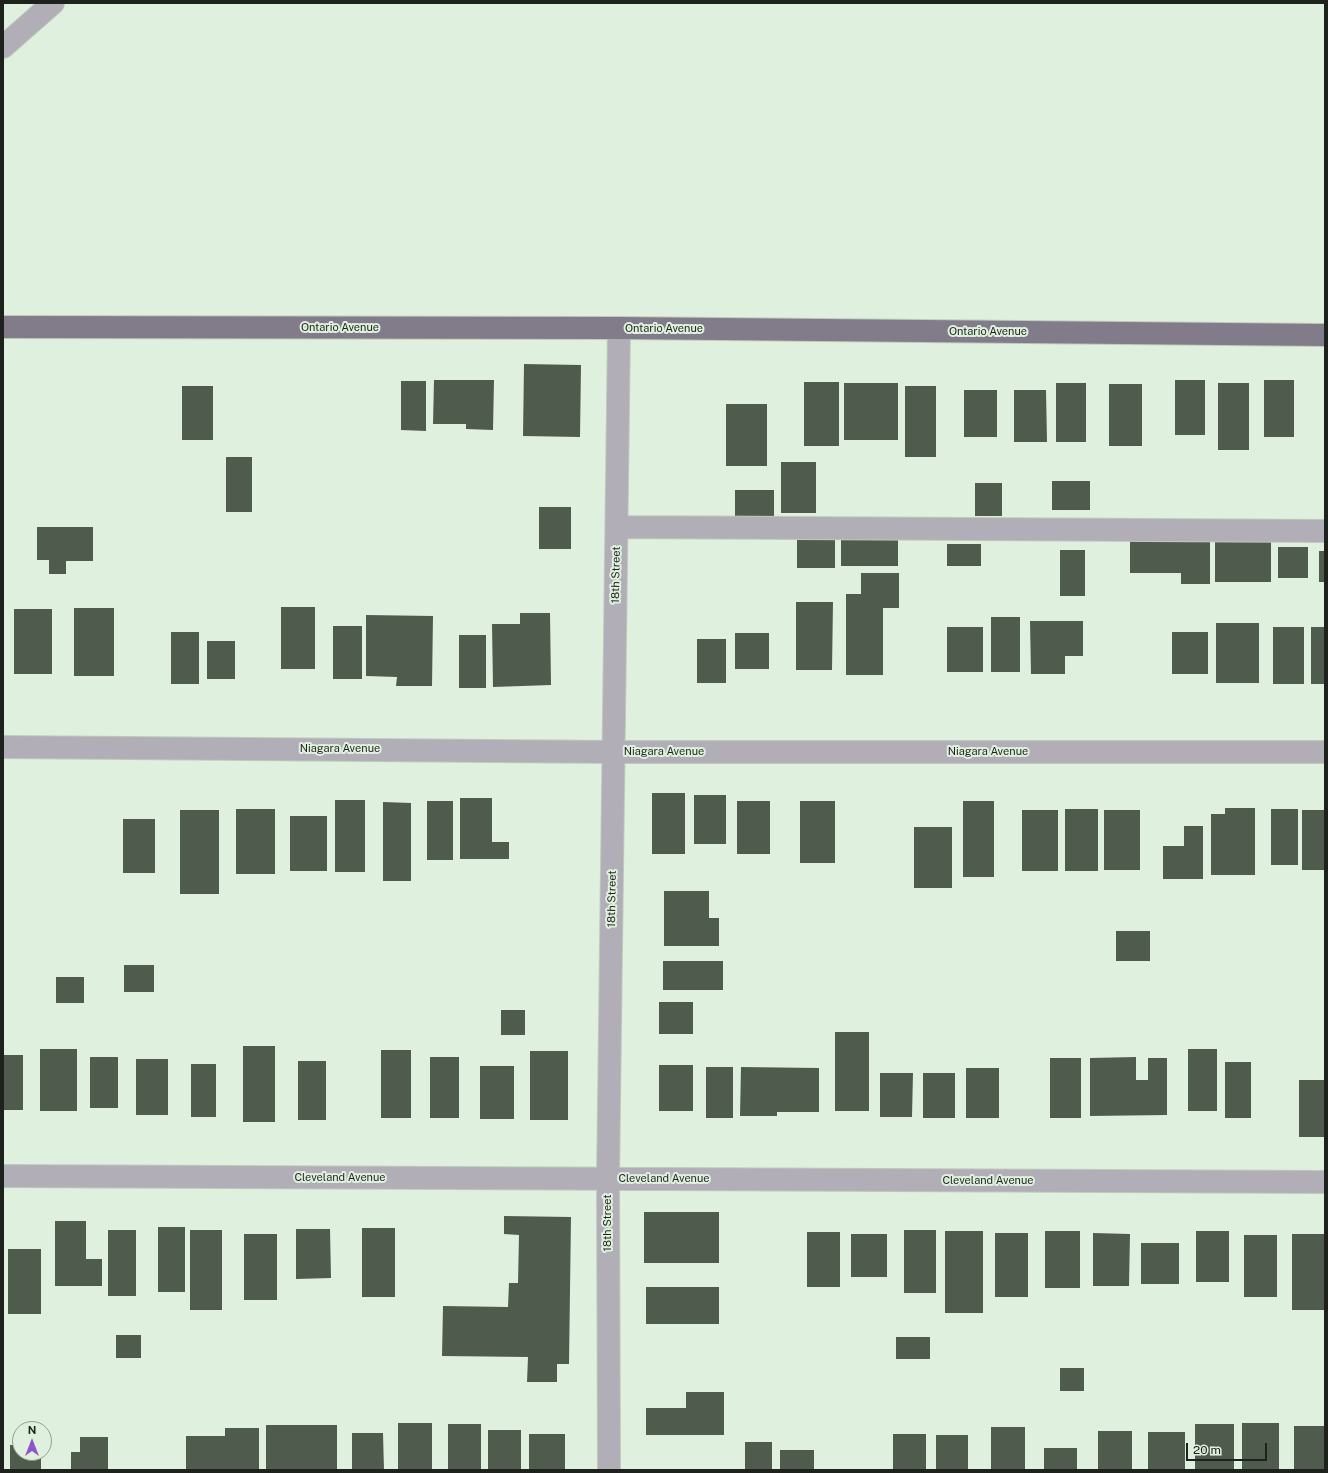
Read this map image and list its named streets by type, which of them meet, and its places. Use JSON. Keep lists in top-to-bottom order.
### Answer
{
  "streets": {
    "main road": ["Ontario Avenue"],
    "street": ["18th Street", "Niagara Avenue", "Cleveland Avenue"]
  },
  "crossings": [
    ["Ontario Avenue", "18th Street"],
    ["18th Street", "Niagara Avenue"],
    ["18th Street", "Cleveland Avenue"]
  ],
  "scale_bar": "20 m",
  "north": "top"
}
